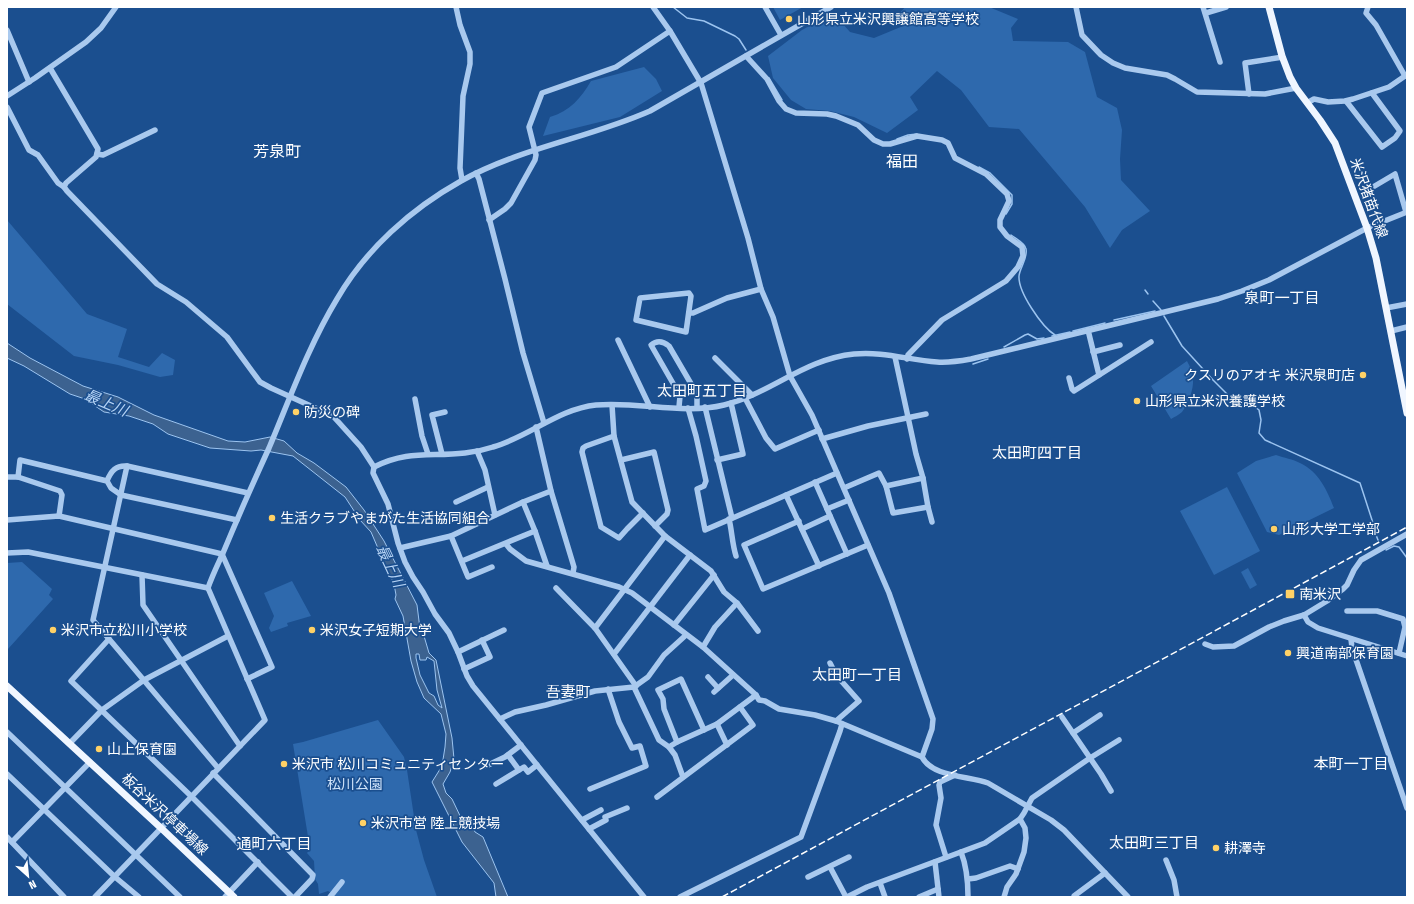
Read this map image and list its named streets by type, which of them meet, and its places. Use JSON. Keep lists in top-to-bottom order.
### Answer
{
  "streets": {
    "main road": ["米沢猪苗代線", "板谷米沢停車場線"]
  },
  "districts": [
    "芳泉町",
    "福田",
    "泉町一丁目",
    "太田町五丁目",
    "太田町四丁目",
    "太田町一丁目",
    "吾妻町",
    "本町一丁目",
    "太田町三丁目",
    "通町六丁目"
  ],
  "water": ["最上川"],
  "parks": ["松川公園"],
  "places": {
    "other": [
      "山形県立米沢興譲館高等学校",
      "クスリのアオキ 米沢泉町店",
      "山形県立米沢養護学校",
      "防災の碑",
      "生活クラブやまがた生活協同組合",
      "山形大学工学部",
      "米沢市立松川小学校",
      "米沢女子短期大学",
      "興道南部保育園",
      "山上保育園",
      "米沢市 松川コミュニティセンター",
      "米沢市営 陸上競技場",
      "耕澤寺"
    ],
    "transit": ["南米沢"]
  },
  "north": "bottom right"
}
